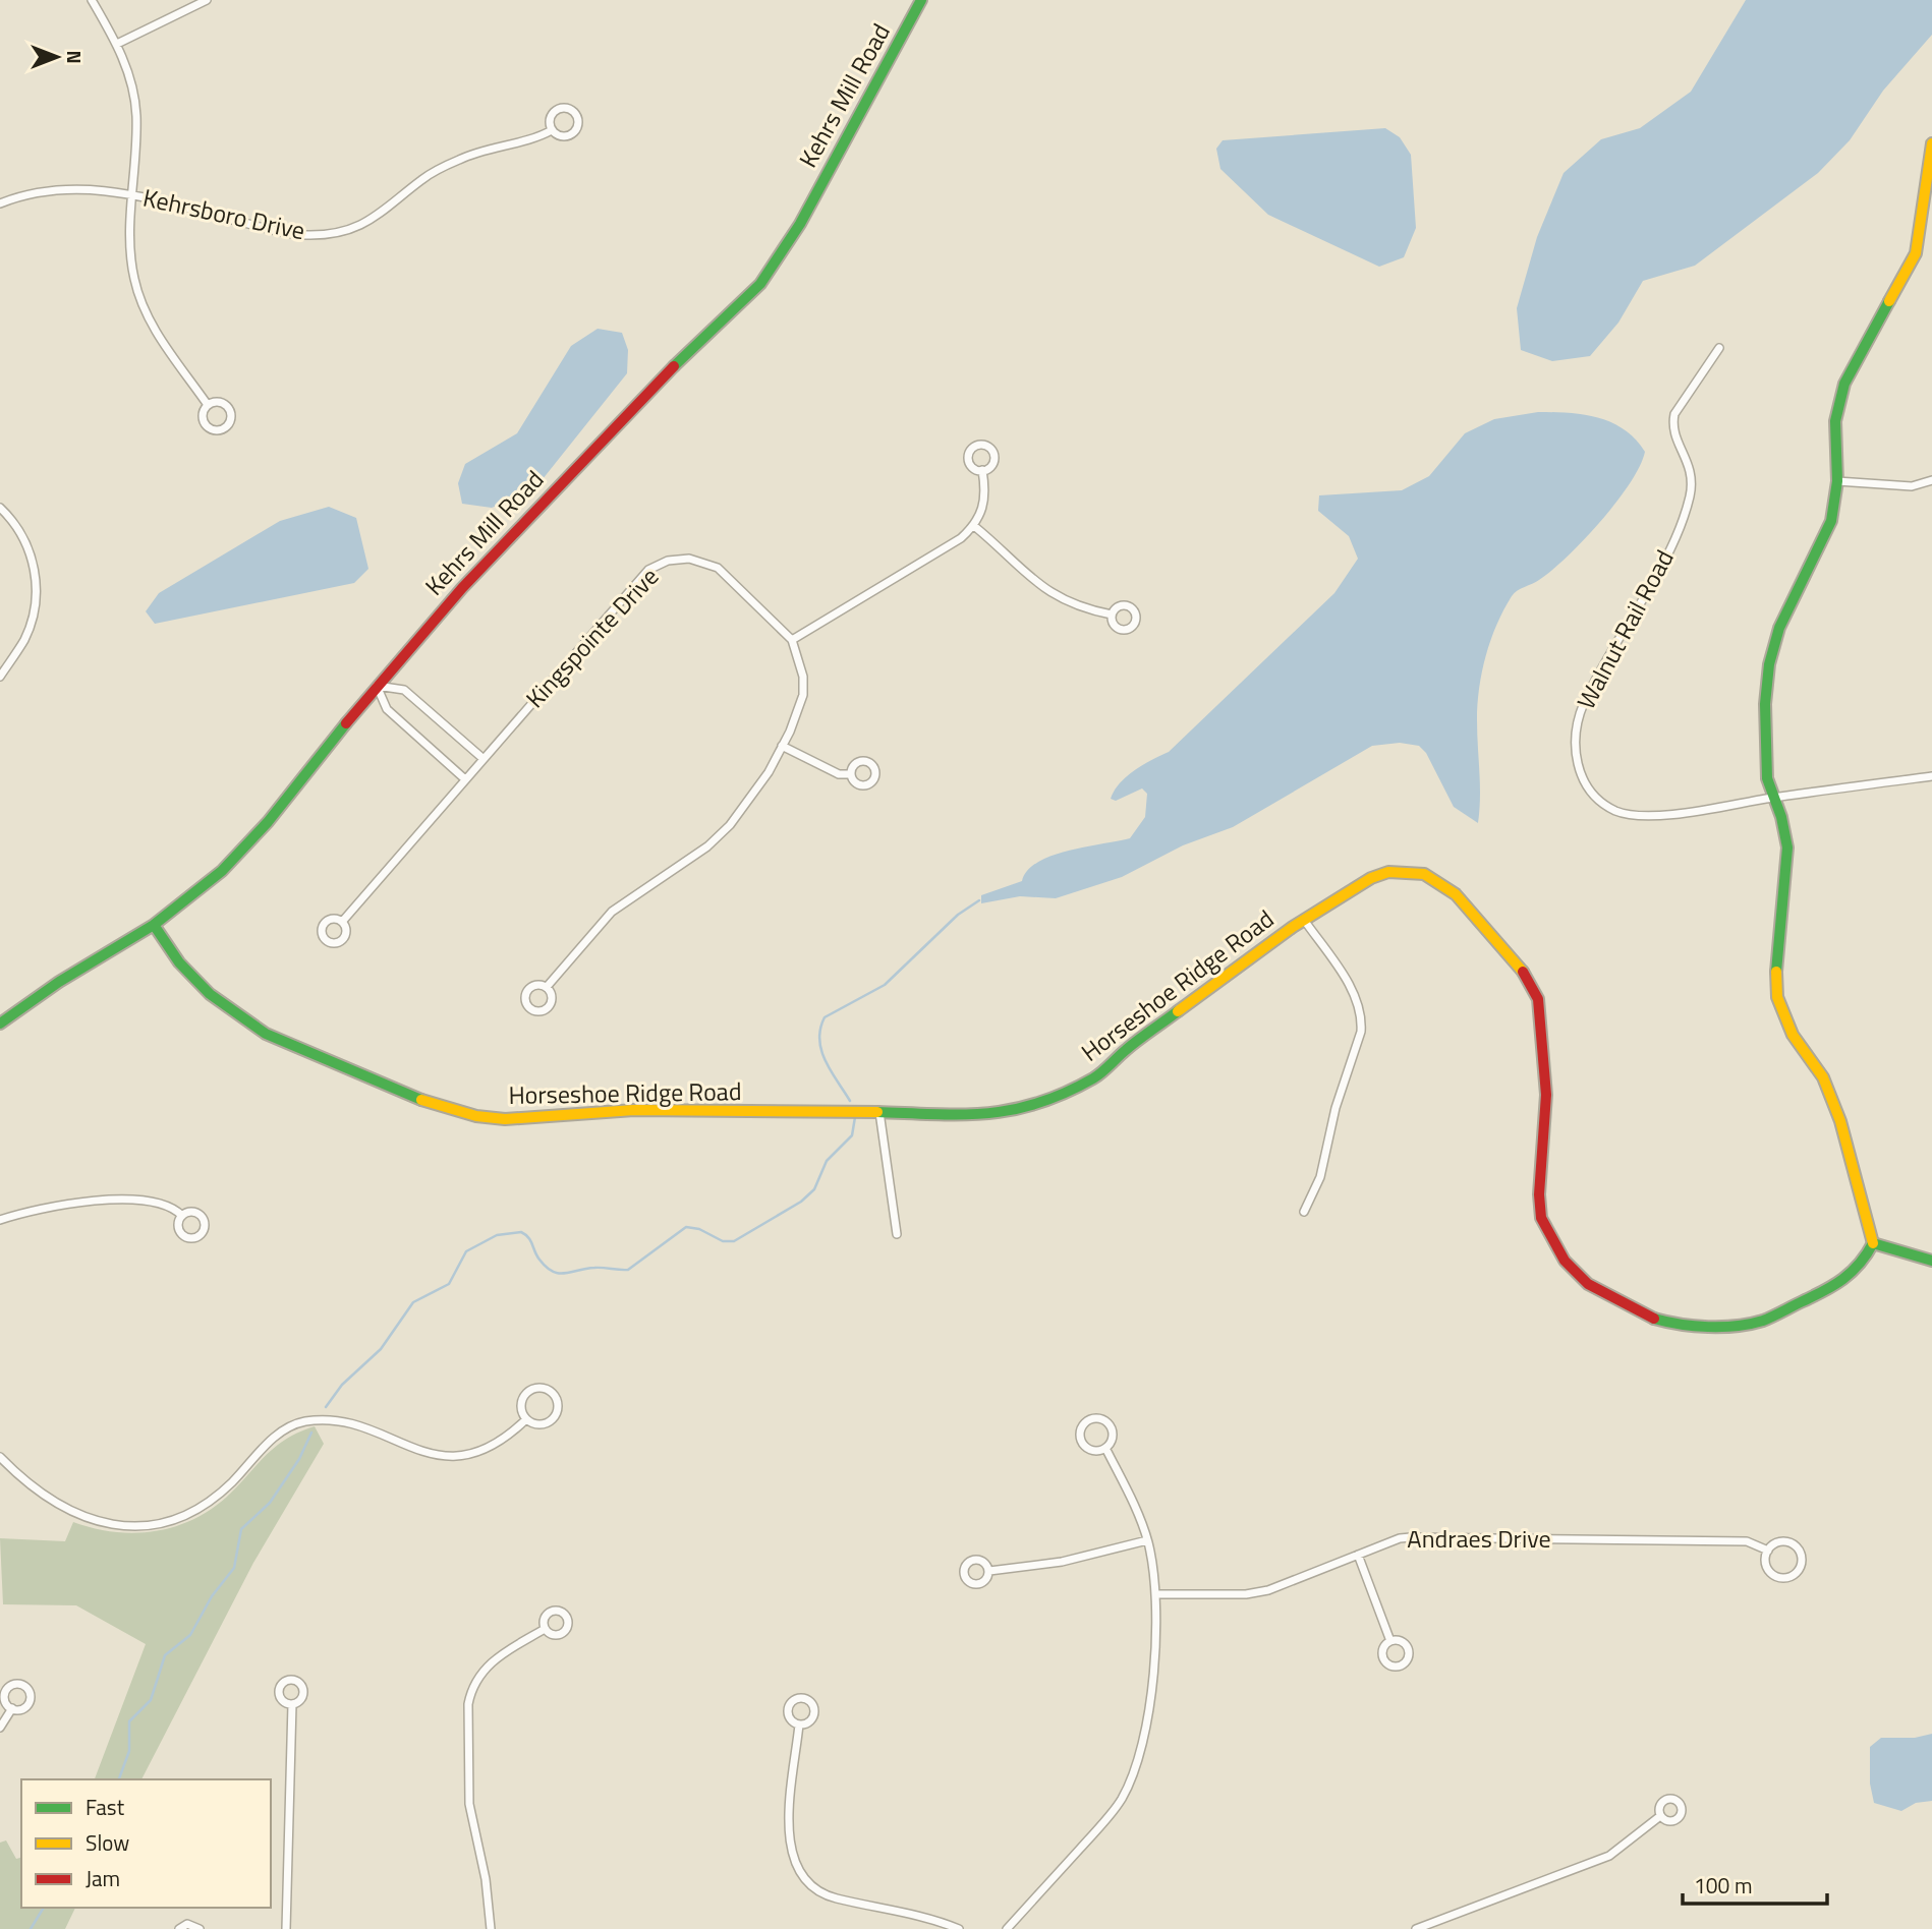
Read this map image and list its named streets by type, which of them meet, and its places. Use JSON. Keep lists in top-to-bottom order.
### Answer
{
  "streets": {
    "street": [
      "Kehrs Mill Road",
      "Kehrsboro Drive",
      "Walnut Rail Road",
      "Kingspointe Drive",
      "Horseshoe Ridge Road",
      "Andraes Drive"
    ]
  },
  "crossings": [
    ["Kehrs Mill Road", "Horseshoe Ridge Road"]
  ],
  "legend": ["Fast", "Slow", "Jam"],
  "scale_bar": "100 m",
  "north": "right"
}
